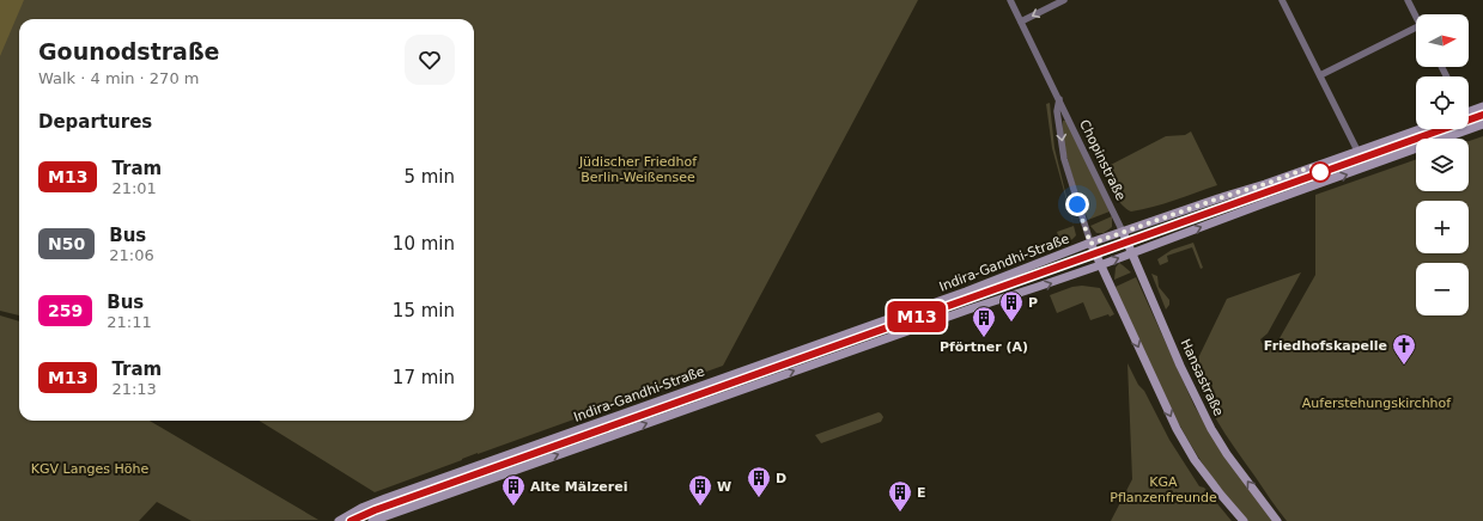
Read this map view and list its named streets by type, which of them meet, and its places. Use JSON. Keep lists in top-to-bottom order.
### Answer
{
  "streets": {
    "main road": ["Indira-Gandhi-Straße", "Hansastraße"],
    "street": ["Chopinstraße"]
  },
  "crossings": [
    ["Chopinstraße", "Indira-Gandhi-Straße"],
    ["Chopinstraße", "Hansastraße"],
    ["Indira-Gandhi-Straße", "Hansastraße"]
  ],
  "parks": [
    "Jüdischer Friedhof Berlin-Weißensee",
    "Auferstehungskirchhof",
    "KGV Langes Höhe",
    "KGA Pflanzenfreunde"
  ],
  "places": {
    "building": [
      "P",
      "Pförtner (A)",
      "D",
      "Alte Mälzerei",
      "W",
      "E"
    ],
    "church": ["Friedhofskapelle"]
  },
  "lines": ["tram line M13"],
  "north": "right",
  "page": {
    "on_map": "M13",
    "map_buttons": ["+", "−"],
    "heading": [
      ["Gounodstraße", "Walk · 4 min · 270 m"],
      "Departures"
    ],
    "list": [
      {
        "mark": "M13",
        "name": "Tram",
        "note": "21:01",
        "value": "5 min"
      },
      {
        "mark": "N50",
        "name": "Bus",
        "note": "21:06",
        "value": "10 min"
      },
      {
        "mark": "259",
        "name": "Bus",
        "note": "21:11",
        "value": "15 min"
      },
      {
        "mark": "M13",
        "name": "Tram",
        "note": "21:13",
        "value": "17 min"
      }
    ]
  }
}
